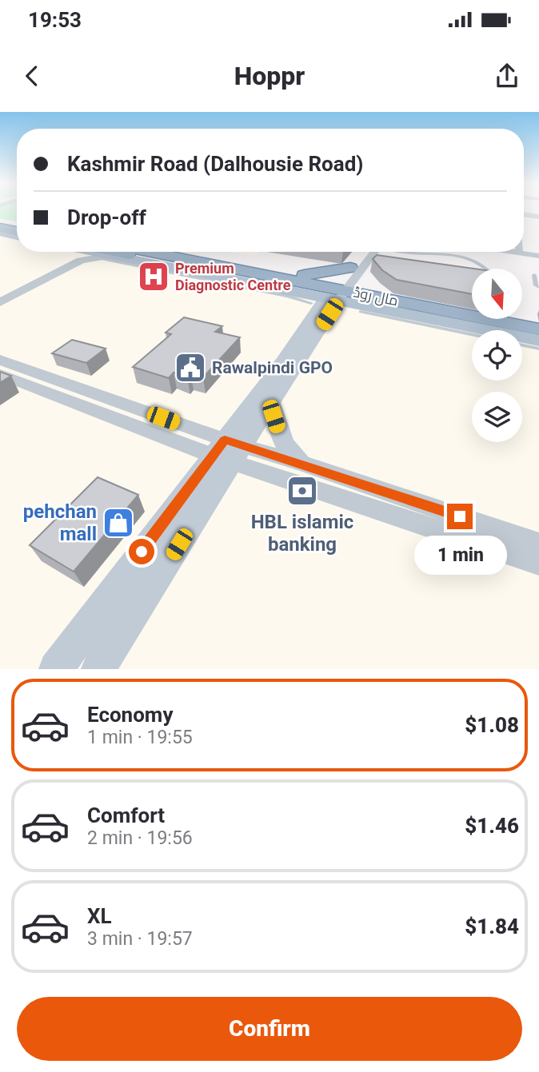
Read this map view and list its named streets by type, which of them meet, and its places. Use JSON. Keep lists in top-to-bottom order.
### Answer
{
  "streets": {
    "highway": ["مال روڈ"]
  },
  "places": {
    "hospital": ["Premium Diagnostic Centre"],
    "public building": ["Rawalpindi GPO"],
    "bank": ["HBL islamic banking"],
    "shop": ["pehchan mall"]
  },
  "north": "bottom",
  "page": {
    "status": "19:53",
    "header": "Hoppr",
    "banner": ["Kashmir Road (Dalhousie Road)", "Drop-off"],
    "bubble": "1 min",
    "list": [
      {
        "name": "Economy",
        "note": "1 min · 19:55",
        "value": "$1.08"
      },
      {
        "name": "Comfort",
        "note": "2 min · 19:56",
        "value": "$1.46"
      },
      {
        "name": "XL",
        "note": "3 min · 19:57",
        "value": "$1.84"
      }
    ],
    "buttons": "Confirm"
  }
}
